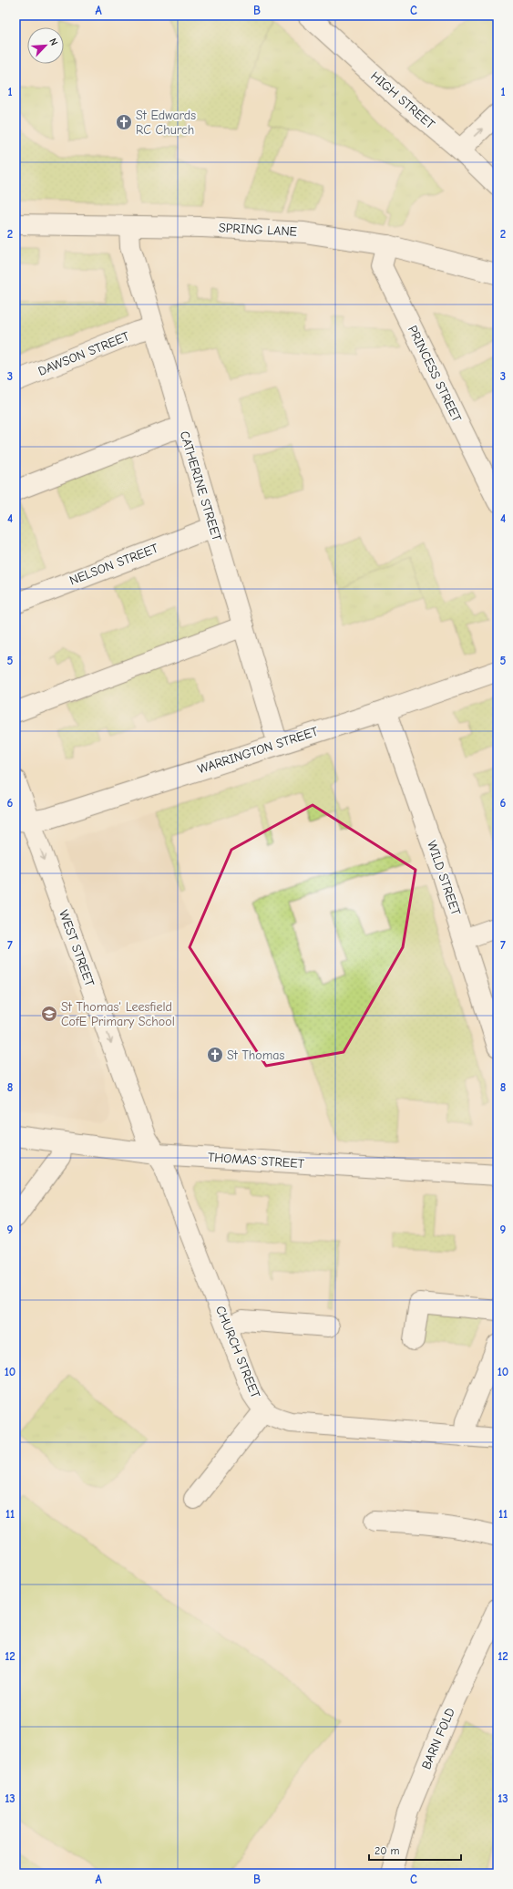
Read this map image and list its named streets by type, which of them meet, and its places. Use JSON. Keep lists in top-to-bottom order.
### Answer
{
  "streets": {
    "street": [
      "HIGH STREET",
      "SPRING LANE",
      "DAWSON STREET",
      "PRINCESS STREET",
      "CATHERINE STREET",
      "NELSON STREET",
      "WARRINGTON STREET",
      "WILD STREET",
      "WEST STREET",
      "THOMAS STREET",
      "CHURCH STREET",
      "BARN FOLD"
    ]
  },
  "crossings": [
    ["SPRING LANE", "PRINCESS STREET"],
    ["SPRING LANE", "CATHERINE STREET"],
    ["DAWSON STREET", "CATHERINE STREET"],
    ["CATHERINE STREET", "NELSON STREET"],
    ["CATHERINE STREET", "WARRINGTON STREET"],
    ["WARRINGTON STREET", "WILD STREET"],
    ["WARRINGTON STREET", "WEST STREET"],
    ["WEST STREET", "THOMAS STREET"],
    ["WEST STREET", "CHURCH STREET"],
    ["THOMAS STREET", "CHURCH STREET"]
  ],
  "one_way": ["WEST STREET"],
  "places": {
    "church": ["St Edwards RC Church", "St Thomas"],
    "school or university": ["St Thomas' Leesfield CofE Primary School"]
  },
  "scale_bar": "20 m",
  "north": "top right",
  "grid": {
    "columns": ["A", "B", "C"],
    "rows": [
      "1",
      "2",
      "3",
      "4",
      "5",
      "6",
      "7",
      "8",
      "9",
      "10",
      "11",
      "12",
      "13"
    ]
  }
}
